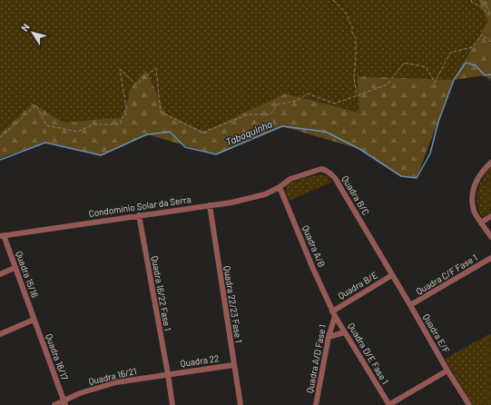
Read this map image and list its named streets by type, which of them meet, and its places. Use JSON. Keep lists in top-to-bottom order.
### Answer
{
  "streets": {
    "street": [
      "Quadra B/C",
      "Condomínio Solar da Serra",
      "Quadra A/B",
      "Quadra 15/16",
      "Quadra C/F Fase 1",
      "Quadra B/E",
      "Quadra 16/22 Fase 1",
      "Quadra 22/23 Fase 1",
      "Quadra E/F",
      "Quadra D/E Fase 1",
      "Quadra 16/17",
      "Quadra A/D Fase 1",
      "Quadra 22",
      "Quadra 16/21"
    ]
  },
  "crossings": [
    ["Quadra B/C", "Condomínio Solar da Serra"],
    ["Quadra B/C", "Quadra A/B"],
    ["Quadra B/C", "Quadra C/F Fase 1"],
    ["Quadra B/C", "Quadra B/E"],
    ["Quadra B/C", "Quadra E/F"],
    ["Condomínio Solar da Serra", "Quadra A/B"],
    ["Condomínio Solar da Serra", "Quadra 15/16"],
    ["Condomínio Solar da Serra", "Quadra 16/22 Fase 1"],
    ["Condomínio Solar da Serra", "Quadra 22/23 Fase 1"],
    ["Quadra A/B", "Quadra B/E"],
    ["Quadra A/B", "Quadra D/E Fase 1"],
    ["Quadra A/B", "Quadra A/D Fase 1"],
    ["Quadra 15/16", "Quadra 16/17"],
    ["Quadra C/F Fase 1", "Quadra E/F"],
    ["Quadra B/E", "Quadra D/E Fase 1"],
    ["Quadra B/E", "Quadra A/D Fase 1"],
    ["Quadra 16/22 Fase 1", "Quadra 22"],
    ["Quadra 16/22 Fase 1", "Quadra 16/21"],
    ["Quadra 22/23 Fase 1", "Quadra 22"],
    ["Quadra D/E Fase 1", "Quadra A/D Fase 1"],
    ["Quadra 16/17", "Quadra 16/21"],
    ["Quadra 22", "Quadra 16/21"]
  ],
  "water": ["Taboquinha"],
  "north": "top left"
}
